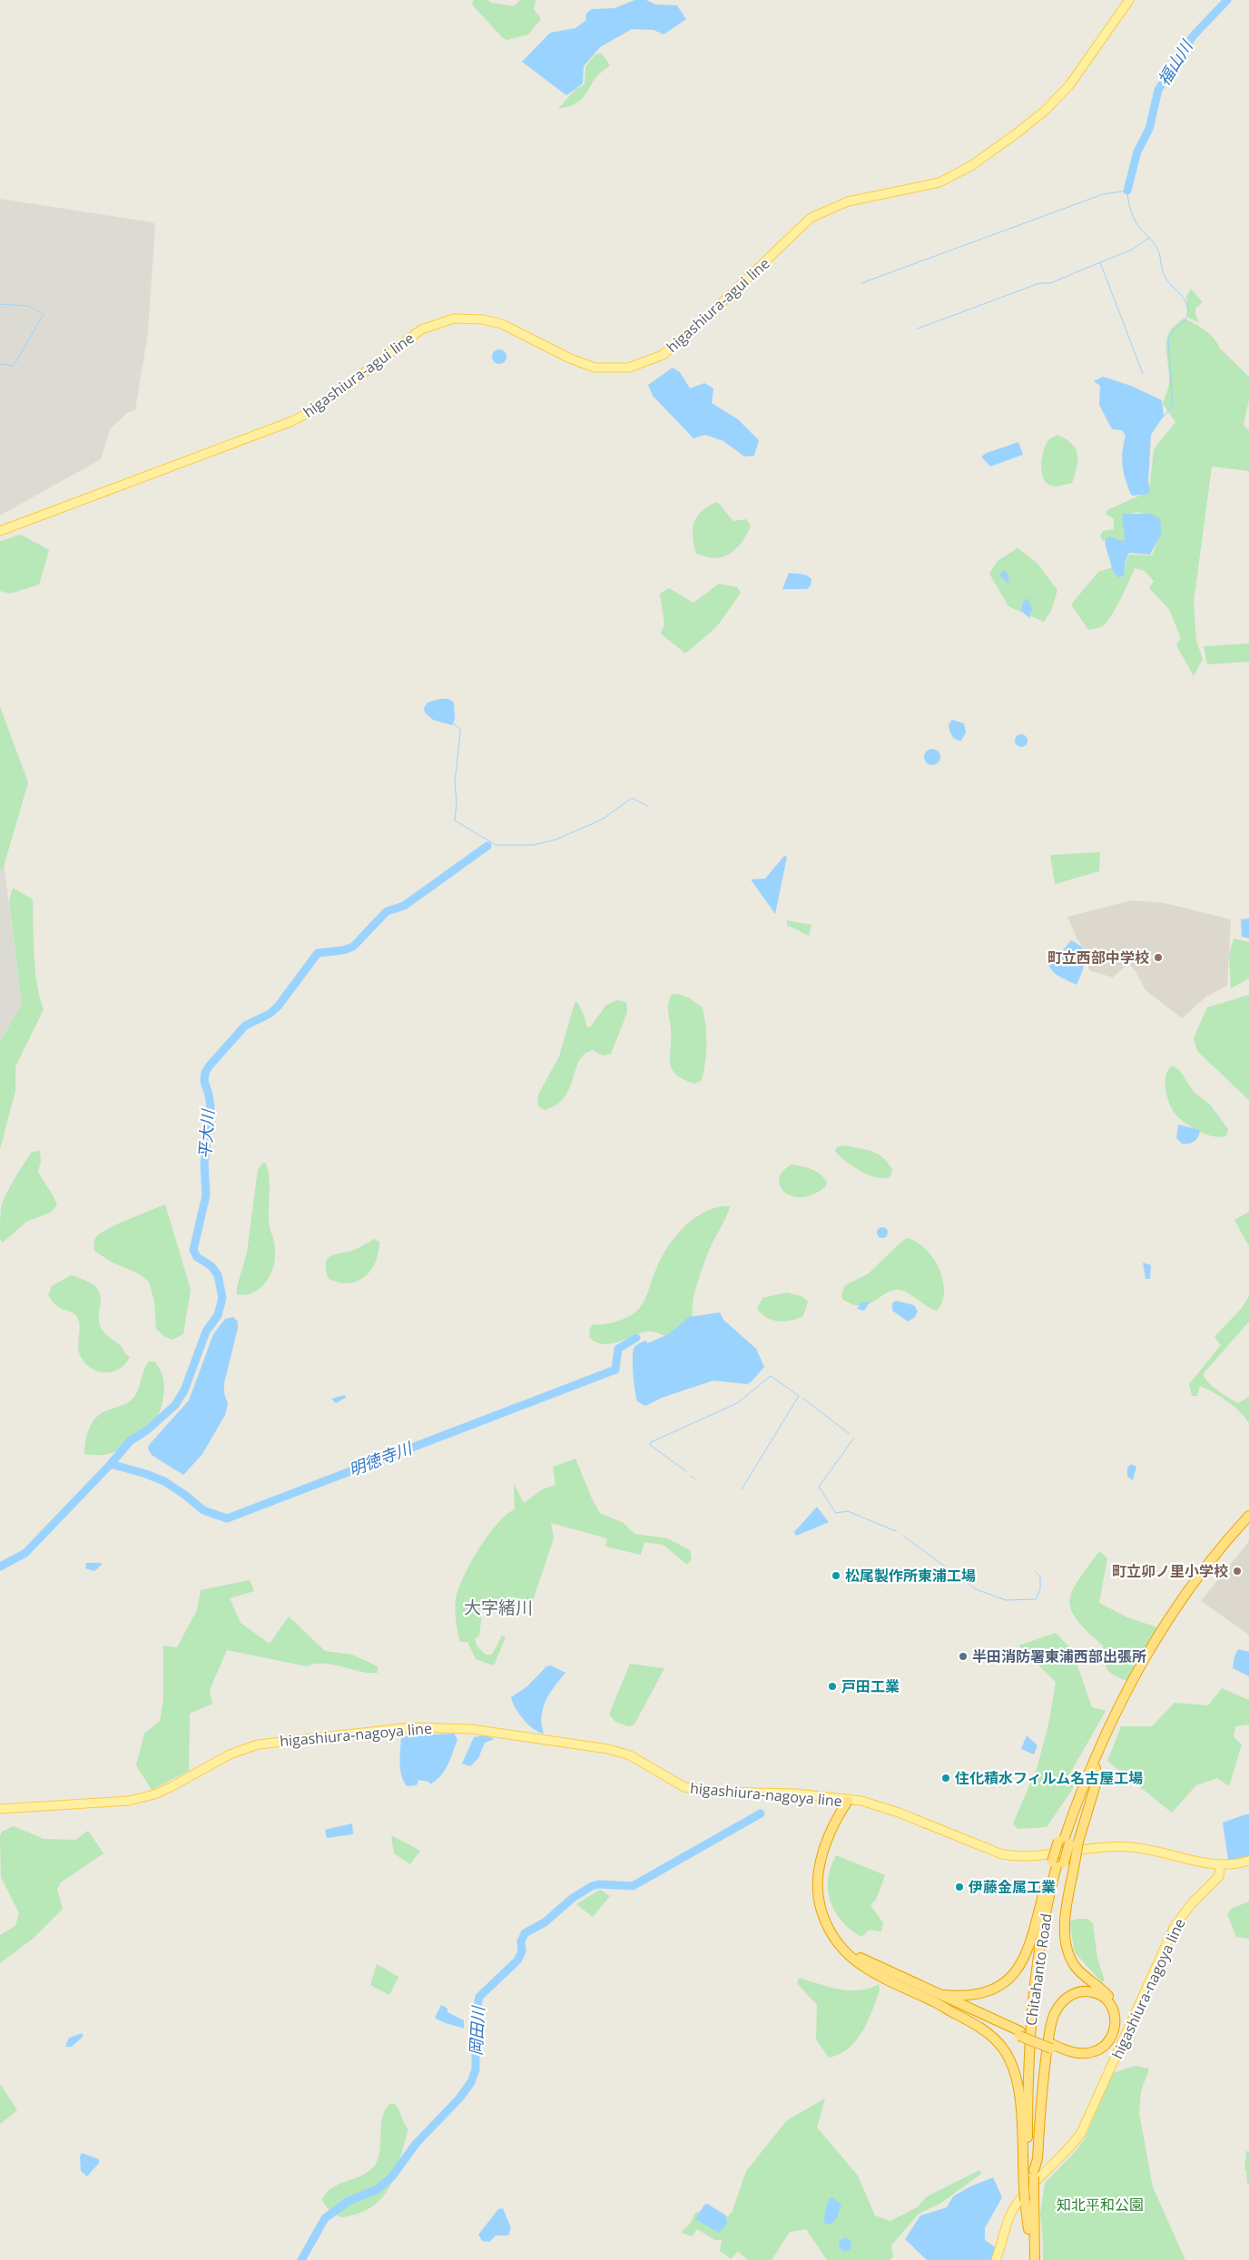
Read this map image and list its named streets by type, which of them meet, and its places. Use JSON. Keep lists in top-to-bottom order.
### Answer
{
  "streets": {
    "highway": ["Chitahanto Road"],
    "main road": ["higashiura-agui line", "higashiura-nagoya line"]
  },
  "districts": ["大字緒川"],
  "water": [
    "福山川",
    "平大川",
    "明徳寺川",
    "岡田川"
  ],
  "parks": ["知北平和公園"],
  "places": [
    "町立西部中学校",
    "町立卯ノ里小学校",
    "松尾製作所東浦工場",
    "半田消防署東浦西部出張所",
    "戸田工業",
    "住化積水フィルム名古屋工場",
    "伊藤金属工業"
  ]
}
